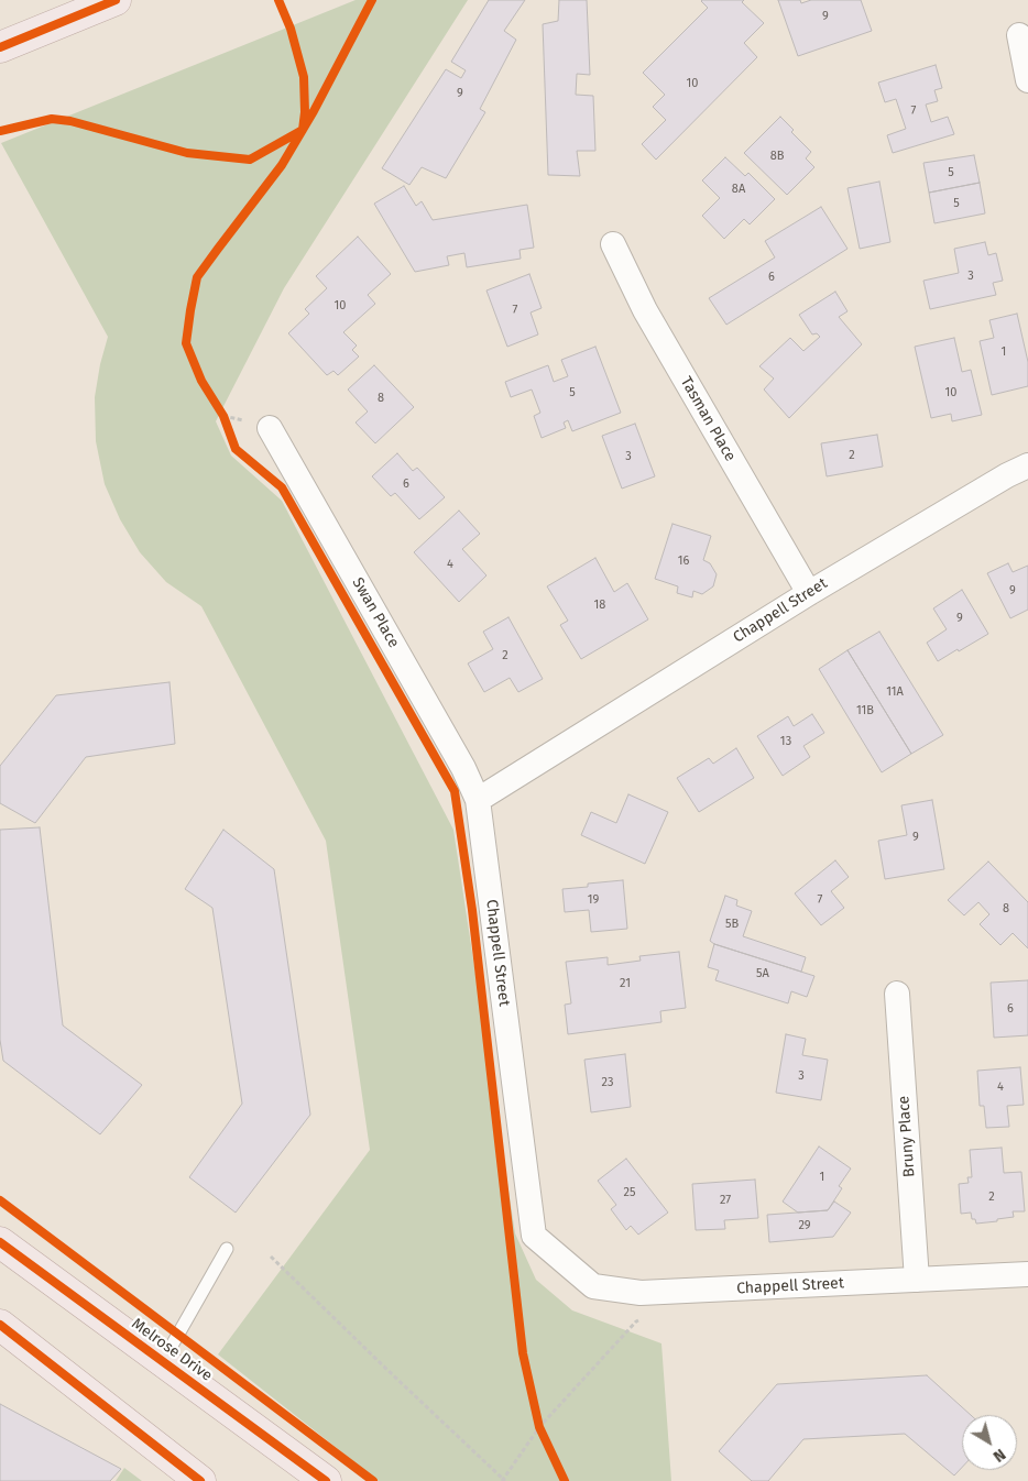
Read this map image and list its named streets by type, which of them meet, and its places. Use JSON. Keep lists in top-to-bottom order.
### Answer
{
  "streets": {
    "main road": ["Melrose Drive"],
    "street": [
      "Tasman Place",
      "Chappell Street",
      "Swan Place",
      "Bruny Place"
    ]
  },
  "crossings": [
    ["Tasman Place", "Chappell Street"],
    ["Chappell Street", "Swan Place"],
    ["Chappell Street", "Bruny Place"]
  ],
  "house_numbers": [
    "9",
    "10",
    "9",
    "7",
    "8B",
    "5",
    "8A",
    "5",
    "3",
    "6",
    "10",
    "7",
    "1",
    "5",
    "10",
    "8",
    "2",
    "3",
    "6",
    "16",
    "4",
    "9",
    "18",
    "9",
    "2",
    "11A",
    "11B",
    "13",
    "9",
    "19",
    "7",
    "8",
    "5B",
    "5A",
    "21",
    "6",
    "3",
    "23",
    "4",
    "1",
    "25",
    "2",
    "27",
    "29"
  ],
  "north": "bottom right"
}
